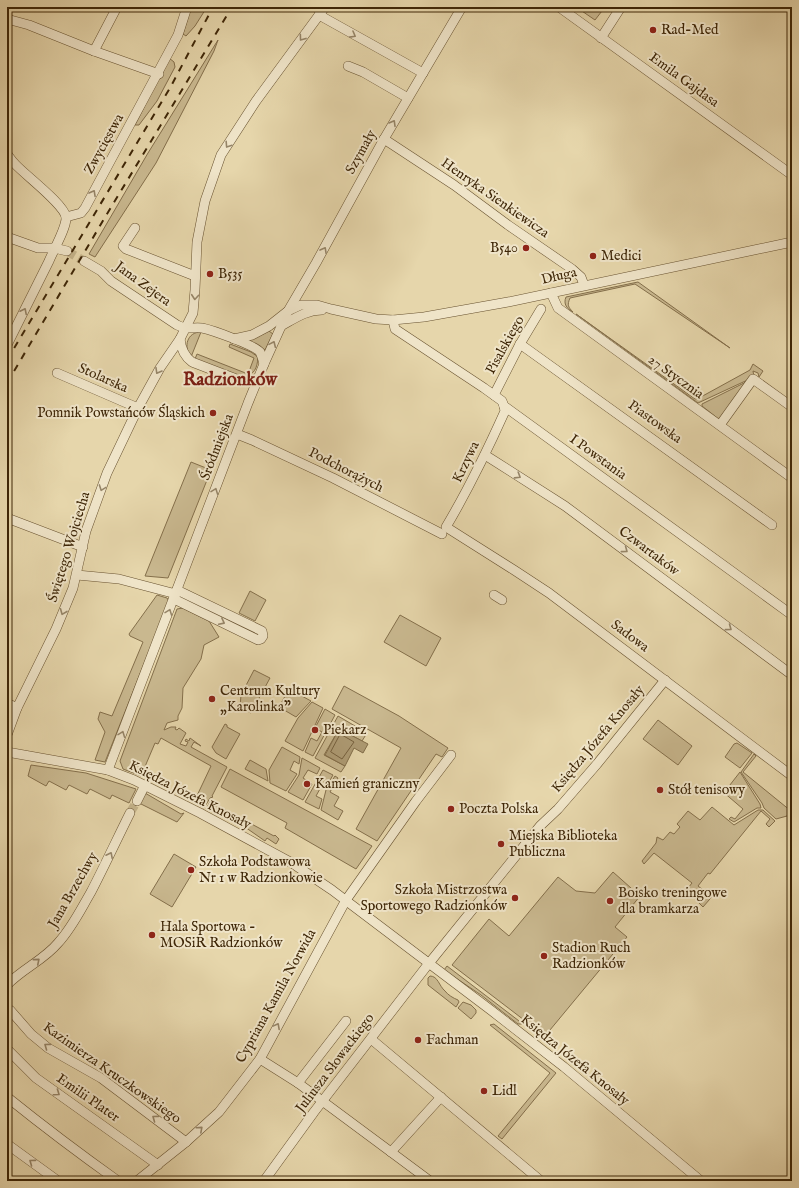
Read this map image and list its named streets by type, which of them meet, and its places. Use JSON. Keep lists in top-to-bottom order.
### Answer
{
  "streets": {
    "street": [
      "Emila Gajdasa",
      "Zwycięstwa",
      "Szymały",
      "Henryka Sienkiewicza",
      "Długa",
      "Jana Zejera",
      "Pisalskiego",
      "27 Stycznia",
      "Stolarska",
      "Piastowska",
      "Śródmiejska",
      "I Powstania",
      "Krzywa",
      "Podchorążych",
      "Świętego Wojciecha",
      "Czwartaków",
      "Sadowa",
      "Księdza Józefa Knosały",
      "Jana Brzechwy",
      "Cypriana Kamila Norwida",
      "Juliusza Słowackiego",
      "Kazimierza Kruczkowskiego",
      "Emilii Plater"
    ]
  },
  "crossings": [
    ["Szymały", "Henryka Sienkiewicza"],
    ["Szymały", "Długa"],
    ["Szymały", "Śródmiejska"],
    ["Henryka Sienkiewicza", "Długa"],
    ["Długa", "27 Stycznia"],
    ["Długa", "Śródmiejska"],
    ["Długa", "I Powstania"],
    ["Jana Zejera", "Świętego Wojciecha"],
    ["Pisalskiego", "Piastowska"],
    ["Pisalskiego", "I Powstania"],
    ["Stolarska", "Świętego Wojciecha"],
    ["Śródmiejska", "Podchorążych"],
    ["Śródmiejska", "Księdza Józefa Knosały"],
    ["I Powstania", "Krzywa"],
    ["Krzywa", "Podchorążych"],
    ["Krzywa", "Czwartaków"],
    ["Krzywa", "Sadowa"],
    ["Podchorążych", "Sadowa"],
    ["Sadowa", "Księdza Józefa Knosały"],
    ["Księdza Józefa Knosały", "Cypriana Kamila Norwida"],
    ["Księdza Józefa Knosały", "Juliusza Słowackiego"],
    ["Cypriana Kamila Norwida", "Kazimierza Kruczkowskiego"],
    ["Cypriana Kamila Norwida", "Emilii Plater"]
  ],
  "one_way": [
    "Zwycięstwa",
    "Szymały",
    "Śródmiejska",
    "Świętego Wojciecha",
    "Czwartaków",
    "Jana Brzechwy",
    "Cypriana Kamila Norwida"
  ],
  "districts": ["Radzionków"],
  "places": [
    "Rad-Med",
    "B540",
    "Medici",
    "B535",
    "Pomnik Powstańców Śląskich",
    "Centrum Kultury „Karolinka”",
    "Piekarz",
    "Kamień graniczny",
    "Stół tenisowy",
    "Poczta Polska",
    "Miejska Biblioteka Publiczna",
    "Szkoła Podstawowa Nr 1 w Radzionkowie",
    "Szkoła Mistrzostwa Sportowego Radzionków",
    "Boisko treningowe dla bramkarza",
    "Hala Sportowa - MOSiR Radzionków",
    "Stadion Ruch Radzionków",
    "Fachman",
    "Lidl"
  ]
}
